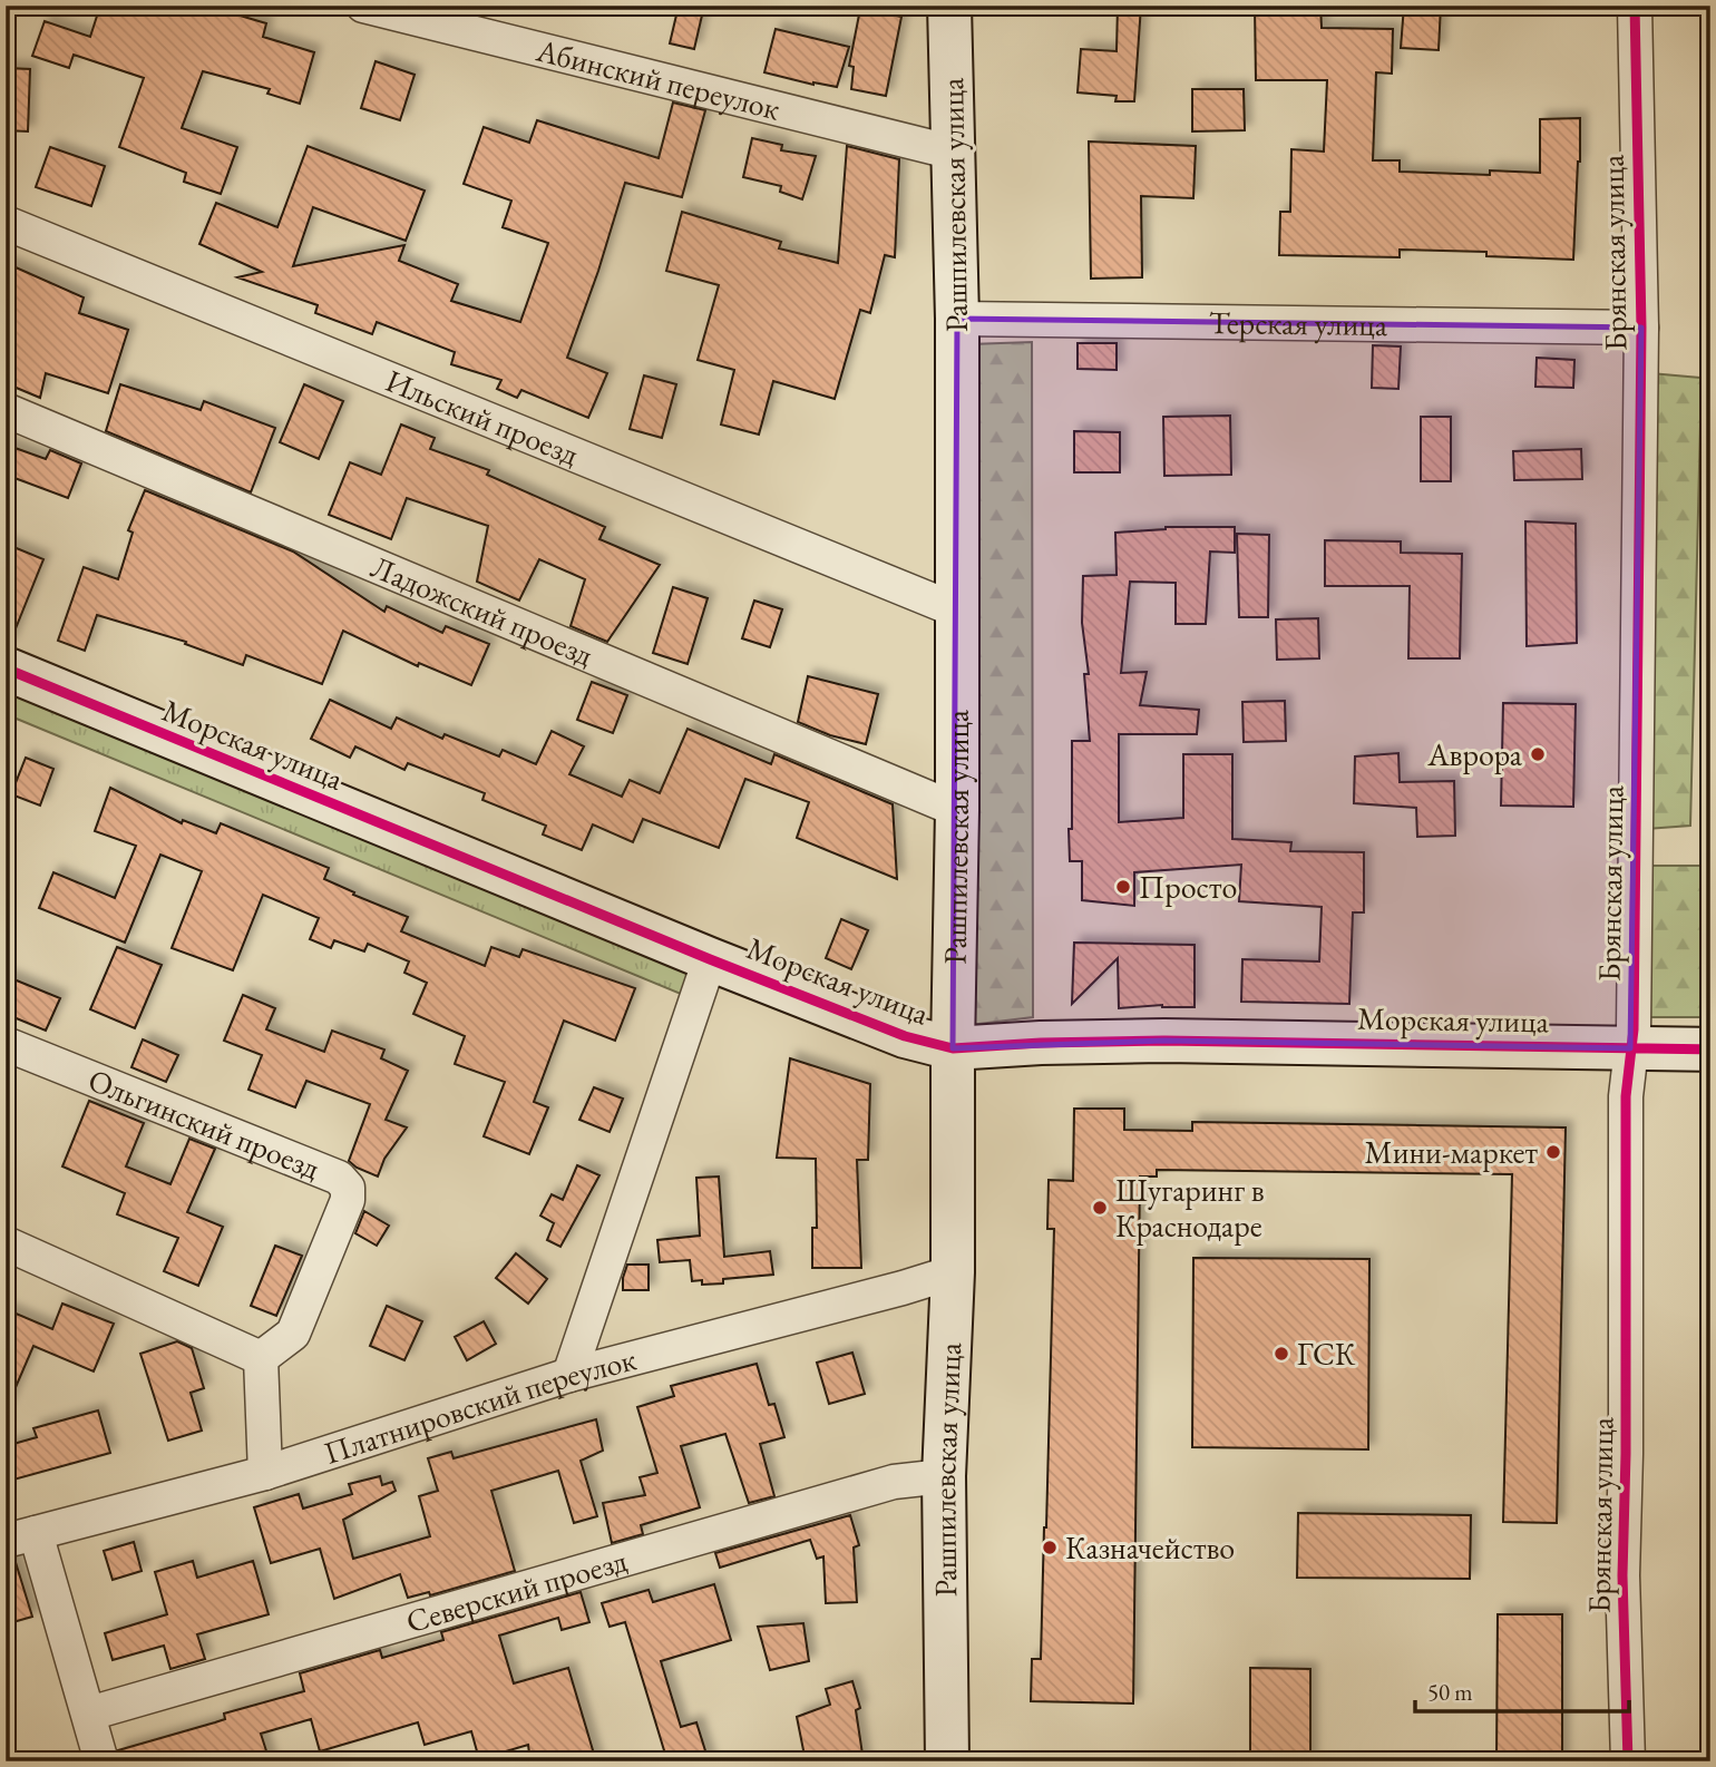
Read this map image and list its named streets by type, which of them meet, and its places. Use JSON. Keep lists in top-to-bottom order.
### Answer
{
  "streets": {
    "street": [
      "Абинский переулок",
      "Рашпилевская улица",
      "Брянская улица",
      "Терская улица",
      "Ильский проезд",
      "Ладожский проезд",
      "Морская улица",
      "Ольгинский проезд",
      "Платнировский переулок",
      "Северский проезд"
    ]
  },
  "crossings": [
    ["Абинский переулок", "Рашпилевская улица"],
    ["Рашпилевская улица", "Терская улица"],
    ["Рашпилевская улица", "Ильский проезд"],
    ["Рашпилевская улица", "Ладожский проезд"],
    ["Рашпилевская улица", "Морская улица"],
    ["Рашпилевская улица", "Платнировский переулок"],
    ["Рашпилевская улица", "Северский проезд"],
    ["Брянская улица", "Терская улица"],
    ["Брянская улица", "Морская улица"]
  ],
  "places": [
    "Аврора",
    "Просто",
    "Мини-маркет",
    "Шугаринг в Краснодаре",
    "ГСК",
    "Казначейство"
  ],
  "scale_bar": "50 m"
}
